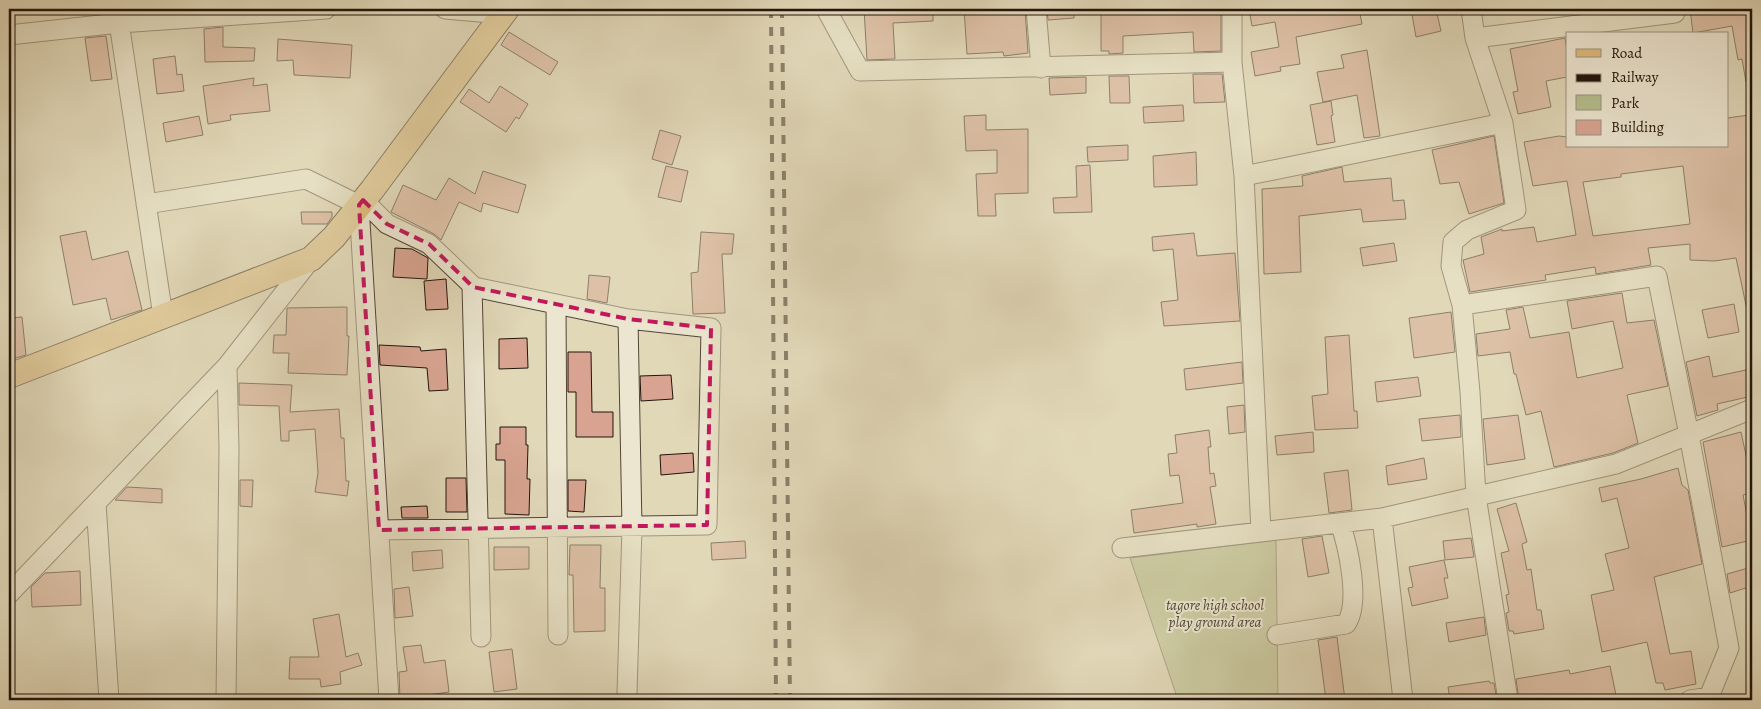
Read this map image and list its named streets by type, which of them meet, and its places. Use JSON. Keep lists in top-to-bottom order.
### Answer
{
  "parks": ["tagore high school play ground area"],
  "legend": [
    "Road",
    "Railway",
    "Park",
    "Building"
  ]
}
